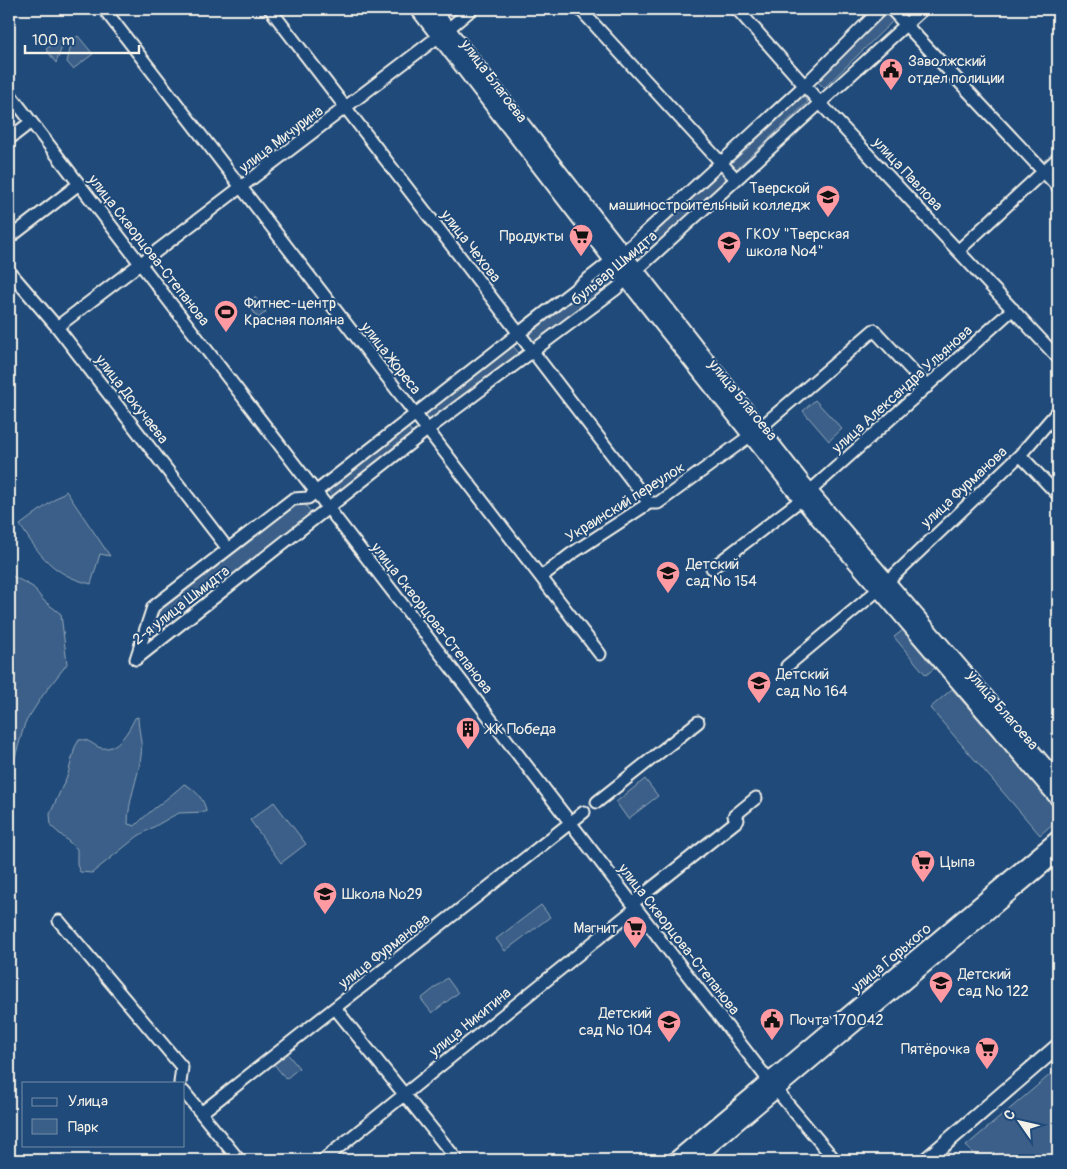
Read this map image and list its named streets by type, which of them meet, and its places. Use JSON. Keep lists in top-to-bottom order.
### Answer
{
  "streets": {
    "main road": ["улица Благоева", "улица Горького"],
    "street": [
      "улица Мичурина",
      "улица Павлова",
      "улица Чехова",
      "улица Скворцова-Степанова",
      "бульвар Шмидта",
      "улица Жореса",
      "улица Александра Ульянова",
      "улица Докучаева",
      "улица Фурманова",
      "Украинский переулок",
      "2-я улица Шмидта",
      "улица Никитина"
    ]
  },
  "crossings": [
    ["улица Благоева", "улица Мичурина"],
    ["улица Благоева", "бульвар Шмидта"],
    ["улица Благоева", "улица Александра Ульянова"],
    ["улица Благоева", "улица Фурманова"],
    ["улица Благоева", "Украинский переулок"],
    ["улица Мичурина", "улица Чехова"],
    ["улица Мичурина", "улица Скворцова-Степанова"],
    ["улица Мичурина", "улица Жореса"],
    ["улица Мичурина", "улица Докучаева"],
    ["улица Павлова", "бульвар Шмидта"],
    ["улица Павлова", "улица Александра Ульянова"],
    ["улица Чехова", "бульвар Шмидта"],
    ["улица Чехова", "Украинский переулок"],
    ["улица Скворцова-Степанова", "бульвар Шмидта"],
    ["улица Скворцова-Степанова", "улица Фурманова"],
    ["улица Скворцова-Степанова", "2-я улица Шмидта"],
    ["улица Скворцова-Степанова", "улица Горького"],
    ["улица Скворцова-Степанова", "улица Никитина"],
    ["бульвар Шмидта", "улица Жореса"],
    ["бульвар Шмидта", "2-я улица Шмидта"],
    ["улица Жореса", "Украинский переулок"],
    ["улица Александра Ульянова", "Украинский переулок"],
    ["улица Докучаева", "2-я улица Шмидта"]
  ],
  "places": {
    "public building": ["Заволжский отдел полиции", "Почта 170042"],
    "school or university": [
      "Тверской машиностроительный колледж",
      "ГКОУ \"Тверская школа №4\"",
      "Детский сад № 154",
      "Детский сад № 164",
      "Школа №29",
      "Детский сад № 122",
      "Детский сад № 104"
    ],
    "supermarket": [
      "Продукты",
      "Цыпа",
      "Магнит",
      "Пятёрочка"
    ],
    "sports": ["Фитнес-центр Красная поляна"],
    "building": ["ЖК Победа"]
  },
  "legend": ["Улица", "Парк"],
  "scale_bar": "100 m",
  "north": "top left"
}
